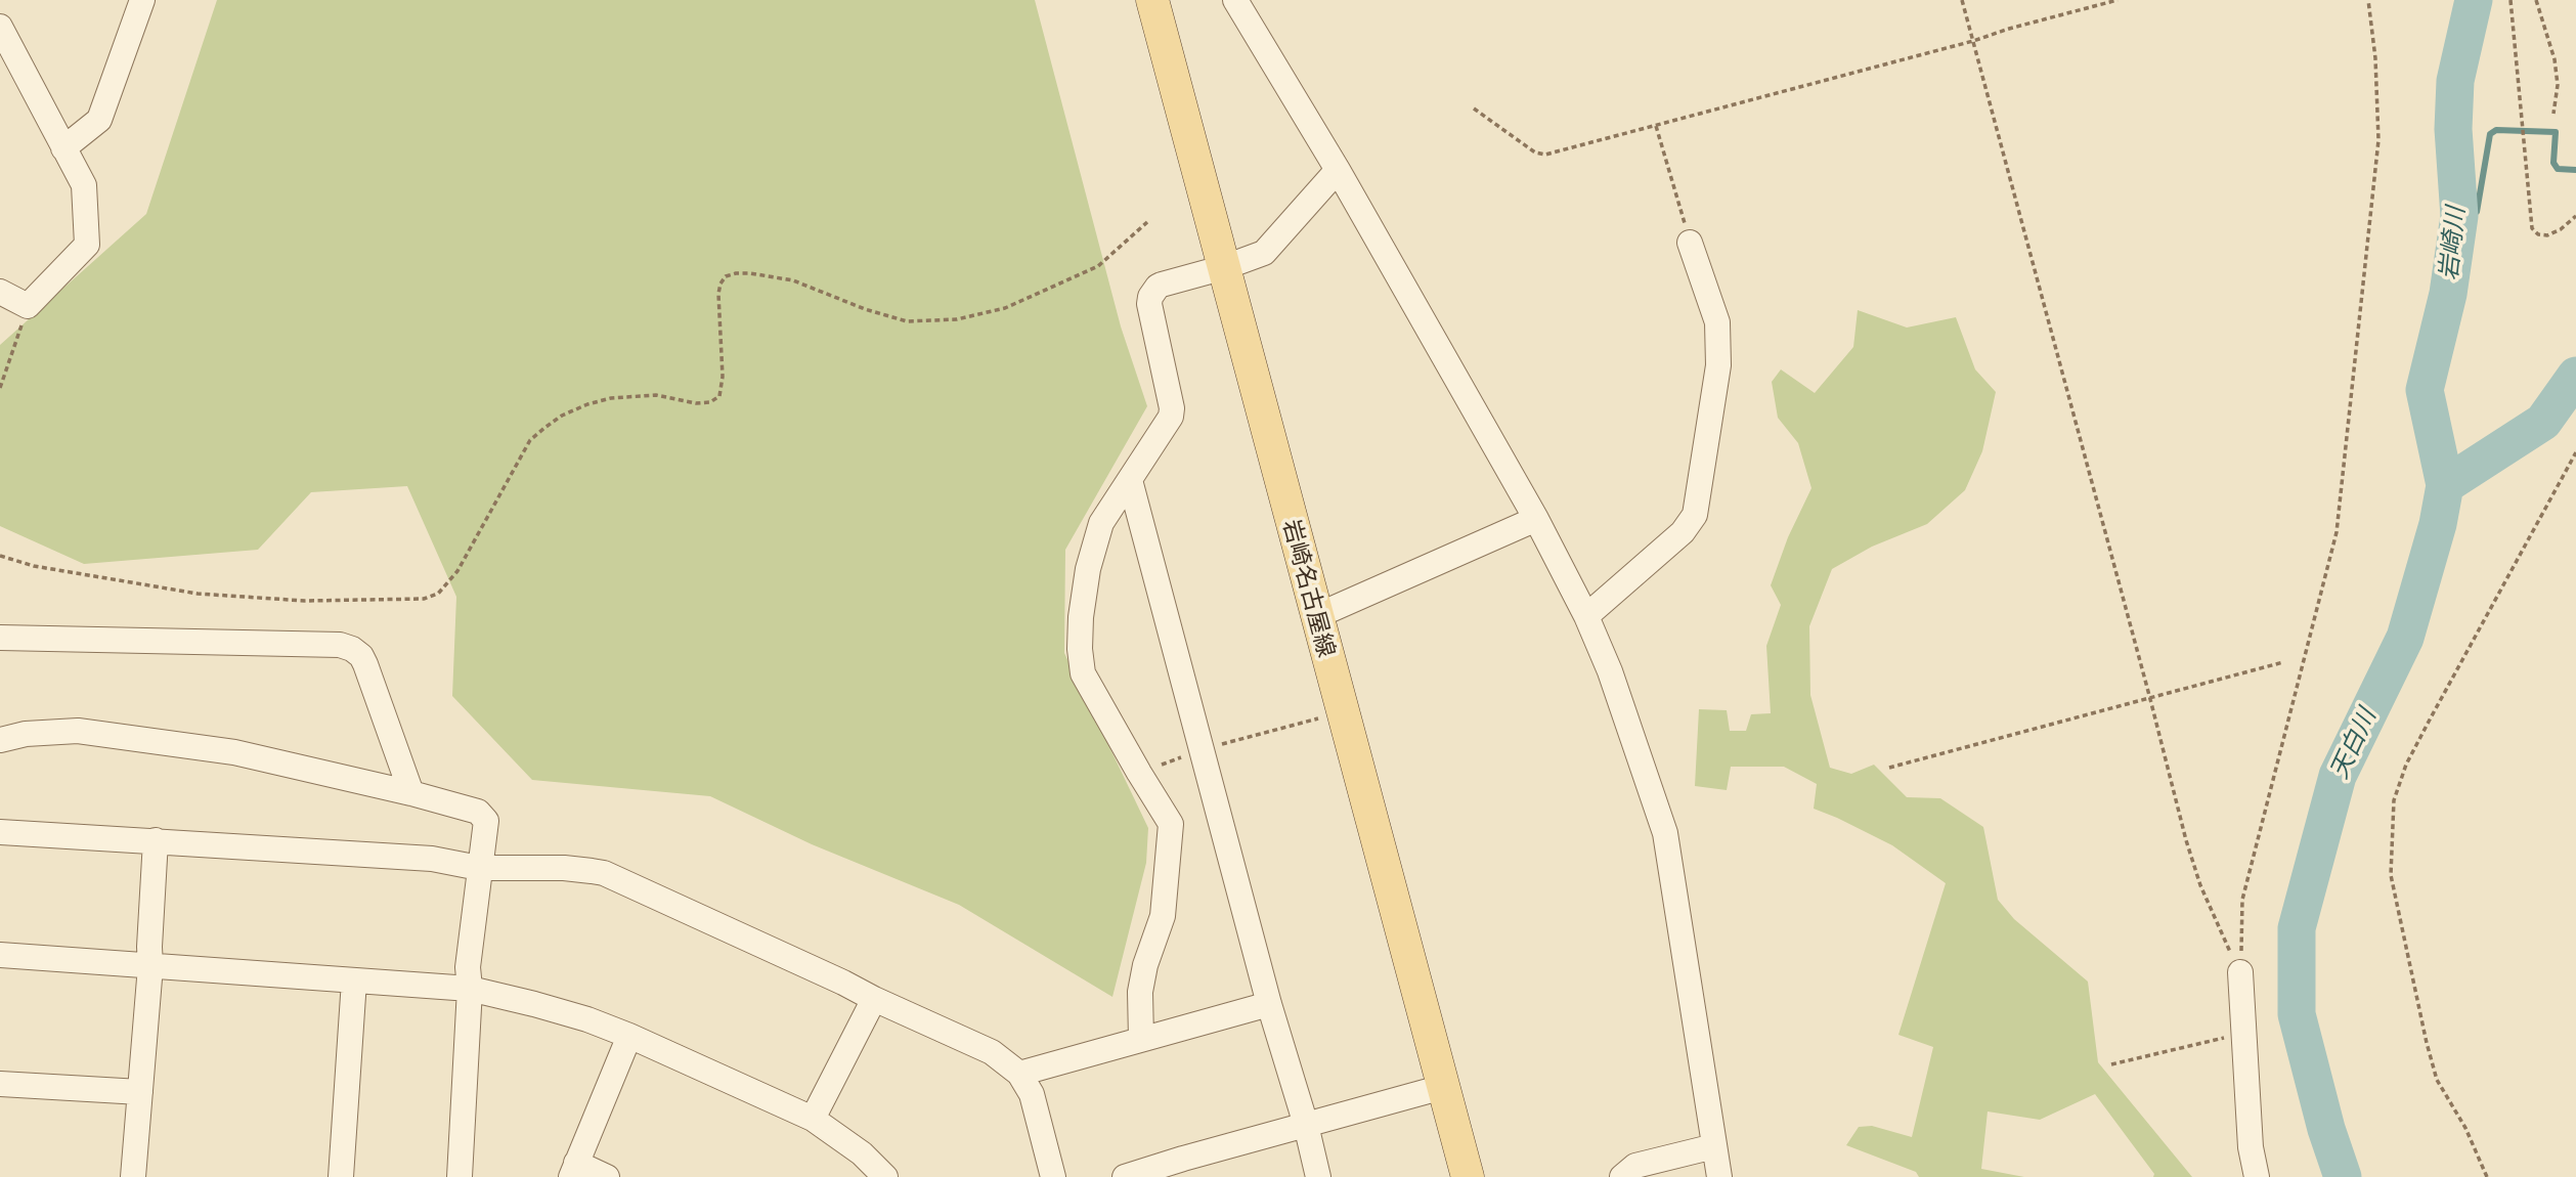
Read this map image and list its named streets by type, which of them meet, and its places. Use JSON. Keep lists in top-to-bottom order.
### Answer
{
  "streets": {
    "main road": ["岩崎名古屋線"]
  },
  "water": ["岩崎川", "天白川"]
}
